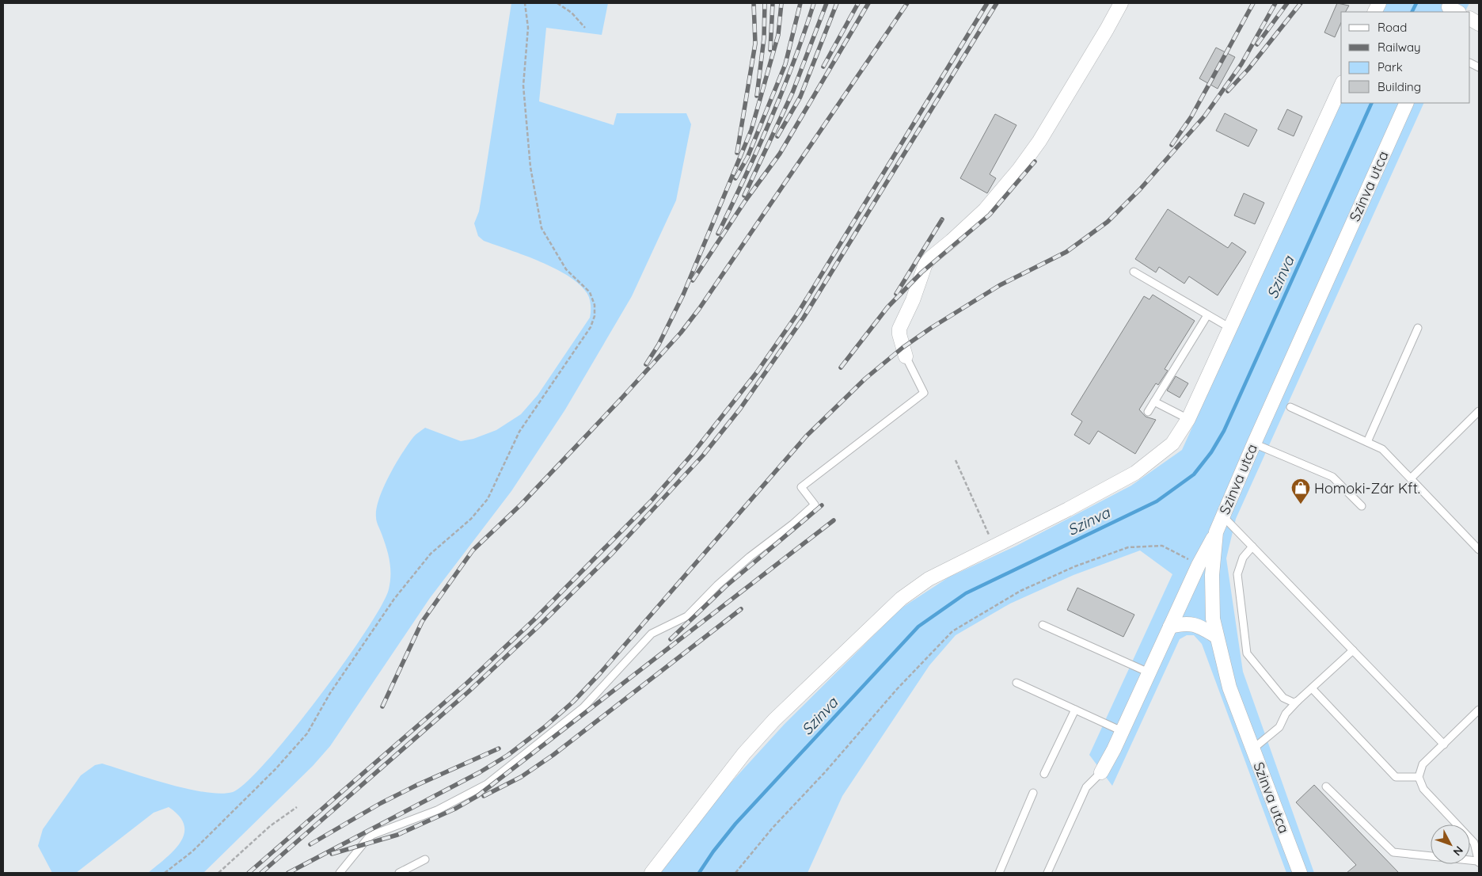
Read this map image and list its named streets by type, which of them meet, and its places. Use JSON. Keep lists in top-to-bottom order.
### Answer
{
  "streets": {
    "street": ["Szinva utca"]
  },
  "water": ["Szinva"],
  "places": {
    "shop": ["Homoki-Zár Kft."]
  },
  "legend": [
    "Road",
    "Railway",
    "Park",
    "Building"
  ],
  "north": "bottom right"
}
